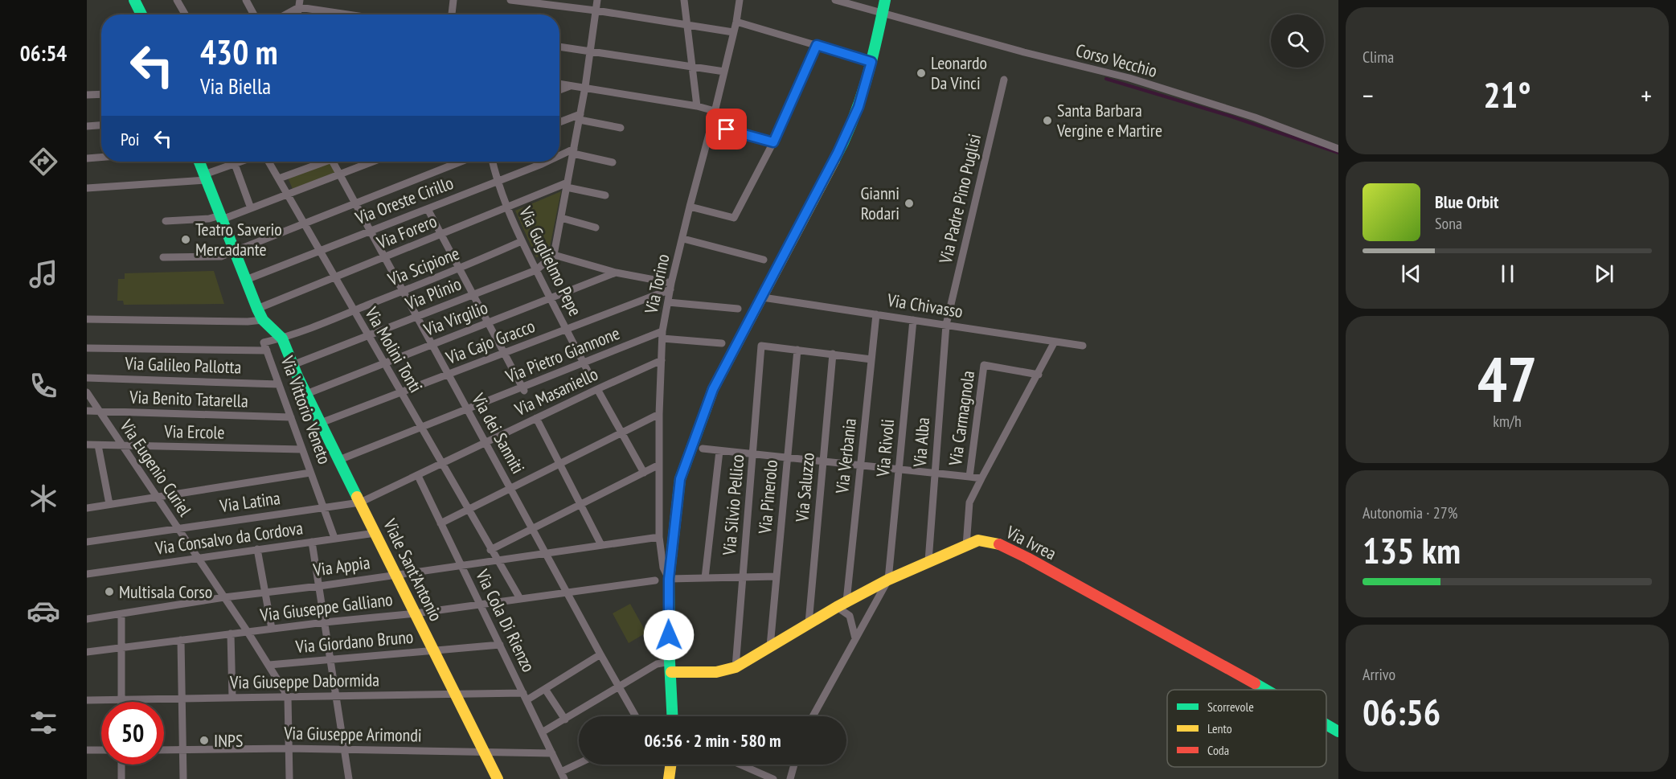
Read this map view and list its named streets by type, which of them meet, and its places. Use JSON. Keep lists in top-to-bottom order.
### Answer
{
  "streets": {
    "street": [
      "Corso Vecchio",
      "Via Padre Pino Puglisi",
      "Via Oreste Cirillo",
      "Via Forero",
      "Via Guglielmo Pepe",
      "Via Scipione",
      "Via Torino",
      "Via Plinio",
      "Via Chivasso",
      "Via Virgilio",
      "Via Cajo Gracco",
      "Via Molini Tonti",
      "Via Pietro Giannone",
      "Via Galileo Pallotta",
      "Via Masaniello",
      "Via Benito Tatarella",
      "Via Vittorio Veneto",
      "Via Carmagnola",
      "Via Ercole",
      "Via dei Sanniti",
      "Via Alba",
      "Via Rivoli",
      "Via Verbania",
      "Via Eugenio Curiel",
      "Via Saluzzo",
      "Via Pinerolo",
      "Via Latina",
      "Via Silvio Pellico",
      "Via Consalvo da Cordova",
      "Via Ivrea",
      "Via Appia",
      "Viale Sant'Antonio",
      "Via Giuseppe Galliano",
      "Via Cola Di Rienzo",
      "Via Giordano Bruno",
      "Via Giuseppe Dabormida",
      "Via Giuseppe Arimondi"
    ]
  },
  "crossings": [
    ["Via Padre Pino Puglisi", "Via Chivasso"],
    ["Via Padre Pino Puglisi", "Via Alba"],
    ["Via Oreste Cirillo", "Via Guglielmo Pepe"],
    ["Via Oreste Cirillo", "Via Molini Tonti"],
    ["Via Oreste Cirillo", "Via Vittorio Veneto"],
    ["Via Oreste Cirillo", "Via dei Sanniti"],
    ["Via Forero", "Via Guglielmo Pepe"],
    ["Via Forero", "Via Molini Tonti"],
    ["Via Forero", "Via Vittorio Veneto"],
    ["Via Forero", "Via dei Sanniti"],
    ["Via Guglielmo Pepe", "Via Scipione"],
    ["Via Guglielmo Pepe", "Via Plinio"],
    ["Via Guglielmo Pepe", "Via Virgilio"],
    ["Via Guglielmo Pepe", "Via Cajo Gracco"],
    ["Via Guglielmo Pepe", "Via Pietro Giannone"],
    ["Via Scipione", "Via Molini Tonti"],
    ["Via Scipione", "Via Vittorio Veneto"],
    ["Via Scipione", "Via dei Sanniti"],
    ["Via Torino", "Via Cajo Gracco"],
    ["Via Torino", "Via Pietro Giannone"],
    ["Via Torino", "Via Masaniello"],
    ["Via Torino", "Via Appia"],
    ["Via Plinio", "Via Molini Tonti"],
    ["Via Plinio", "Via Vittorio Veneto"],
    ["Via Plinio", "Via dei Sanniti"],
    ["Via Chivasso", "Via Alba"],
    ["Via Chivasso", "Via Rivoli"],
    ["Via Chivasso", "Via Verbania"],
    ["Via Virgilio", "Via Molini Tonti"],
    ["Via Virgilio", "Via dei Sanniti"],
    ["Via Virgilio", "Viale Sant'Antonio"],
    ["Via Cajo Gracco", "Via Molini Tonti"],
    ["Via Cajo Gracco", "Via dei Sanniti"],
    ["Via Cajo Gracco", "Viale Sant'Antonio"],
    ["Via Molini Tonti", "Via Pietro Giannone"],
    ["Via Molini Tonti", "Via Masaniello"],
    ["Via Molini Tonti", "Via Appia"],
    ["Via Molini Tonti", "Via Giuseppe Galliano"],
    ["Via Pietro Giannone", "Via dei Sanniti"],
    ["Via Pietro Giannone", "Viale Sant'Antonio"],
    ["Via Galileo Pallotta", "Via Vittorio Veneto"],
    ["Via Masaniello", "Via dei Sanniti"],
    ["Via Masaniello", "Via Latina"],
    ["Via Masaniello", "Viale Sant'Antonio"],
    ["Via Masaniello", "Via Cola Di Rienzo"],
    ["Via Benito Tatarella", "Via Vittorio Veneto"],
    ["Via Benito Tatarella", "Via Eugenio Curiel"],
    ["Via Vittorio Veneto", "Via Ercole"],
    ["Via Vittorio Veneto", "Via Latina"],
    ["Via Vittorio Veneto", "Via Consalvo da Cordova"],
    ["Via Vittorio Veneto", "Viale Sant'Antonio"],
    ["Via Carmagnola", "Via Ivrea"],
    ["Via Ercole", "Via Eugenio Curiel"],
    ["Via dei Sanniti", "Via Appia"],
    ["Via dei Sanniti", "Via Giuseppe Galliano"],
    ["Via Alba", "Via Ivrea"],
    ["Via Rivoli", "Via Ivrea"],
    ["Via Verbania", "Via Ivrea"],
    ["Via Eugenio Curiel", "Via Latina"],
    ["Via Eugenio Curiel", "Via Consalvo da Cordova"],
    ["Via Eugenio Curiel", "Via Appia"],
    ["Via Eugenio Curiel", "Via Giuseppe Galliano"],
    ["Via Eugenio Curiel", "Via Giordano Bruno"],
    ["Via Eugenio Curiel", "Via Giuseppe Dabormida"],
    ["Via Saluzzo", "Via Ivrea"],
    ["Via Pinerolo", "Via Silvio Pellico"],
    ["Via Pinerolo", "Via Ivrea"],
    ["Via Latina", "Viale Sant'Antonio"],
    ["Via Silvio Pellico", "Via Ivrea"],
    ["Via Consalvo da Cordova", "Viale Sant'Antonio"],
    ["Via Appia", "Viale Sant'Antonio"],
    ["Via Appia", "Via Cola Di Rienzo"],
    ["Viale Sant'Antonio", "Via Giuseppe Galliano"],
    ["Viale Sant'Antonio", "Via Giordano Bruno"],
    ["Viale Sant'Antonio", "Via Giuseppe Dabormida"],
    ["Viale Sant'Antonio", "Via Giuseppe Arimondi"],
    ["Via Giuseppe Galliano", "Via Cola Di Rienzo"],
    ["Via Cola Di Rienzo", "Via Giordano Bruno"],
    ["Via Cola Di Rienzo", "Via Giuseppe Dabormida"],
    ["Via Cola Di Rienzo", "Via Giuseppe Arimondi"]
  ],
  "places": [
    "Leonardo Da Vinci",
    "Santa Barbara Vergine e Martire",
    "Gianni Rodari",
    "Teatro Saverio Mercadante",
    "Multisala Corso",
    "INPS"
  ],
  "legend": ["Scorrevole", "Lento", "Coda"],
  "page": {
    "tabs": "06:54",
    "tile": [
      "Clima",
      ["47", "km/h"],
      ["Autonomia · 27%", "135 km"],
      ["Arrivo", "06:56"]
    ],
    "turn": ["430 m", "Via Biella"],
    "heat": ["−", "21°", "+"],
    "then": "Poi",
    "song": ["Blue Orbit", "Sona"],
    "limit": "50",
    "trip": "06:56 · 2 min · 580 m"
  }
}
